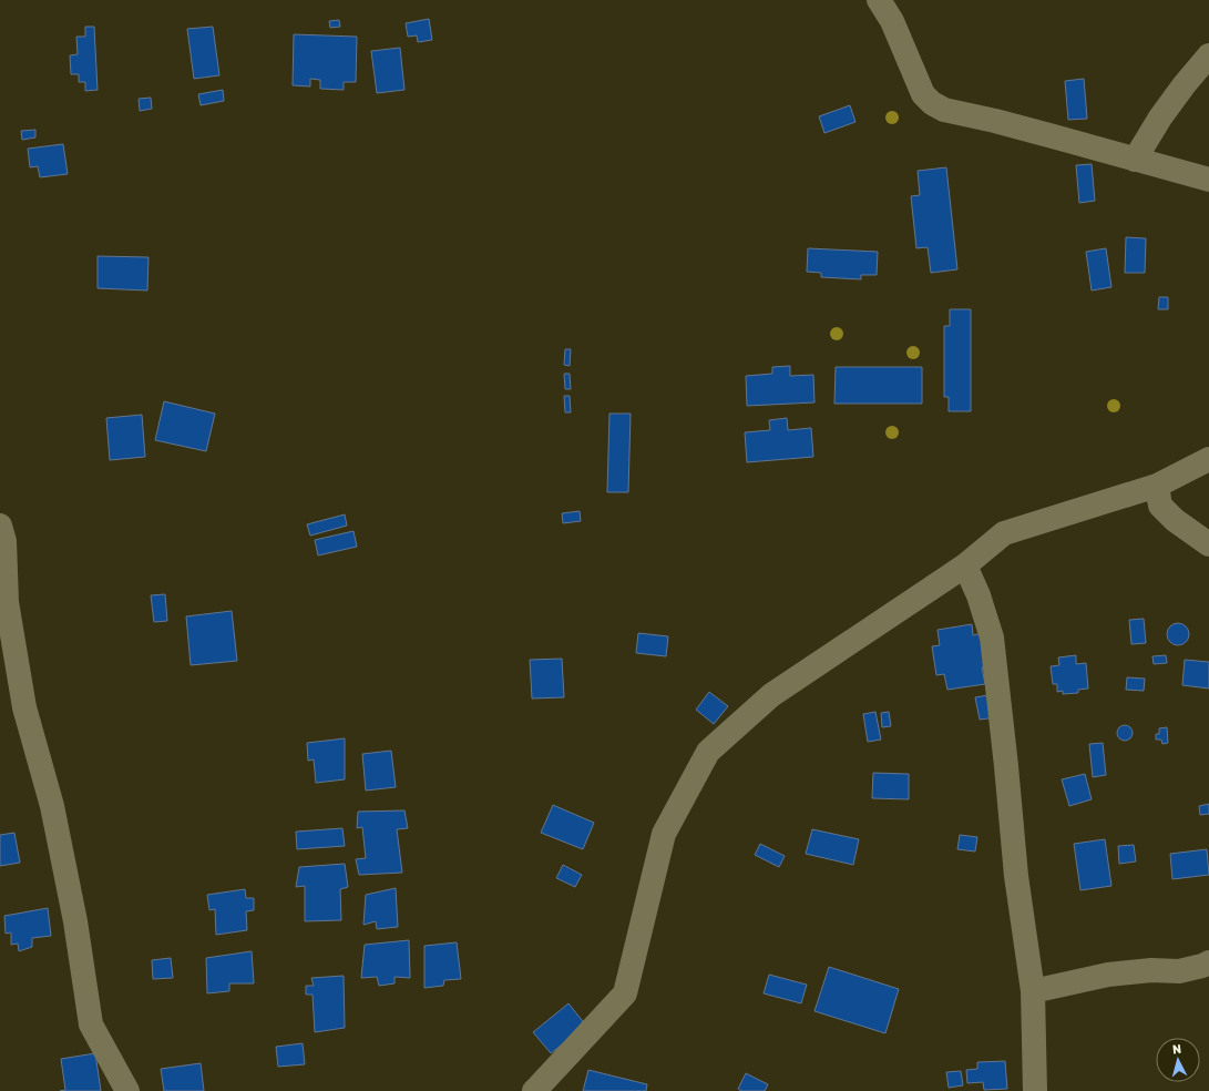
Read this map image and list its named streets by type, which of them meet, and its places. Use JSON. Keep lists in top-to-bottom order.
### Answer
{
  "north": "top"
}
